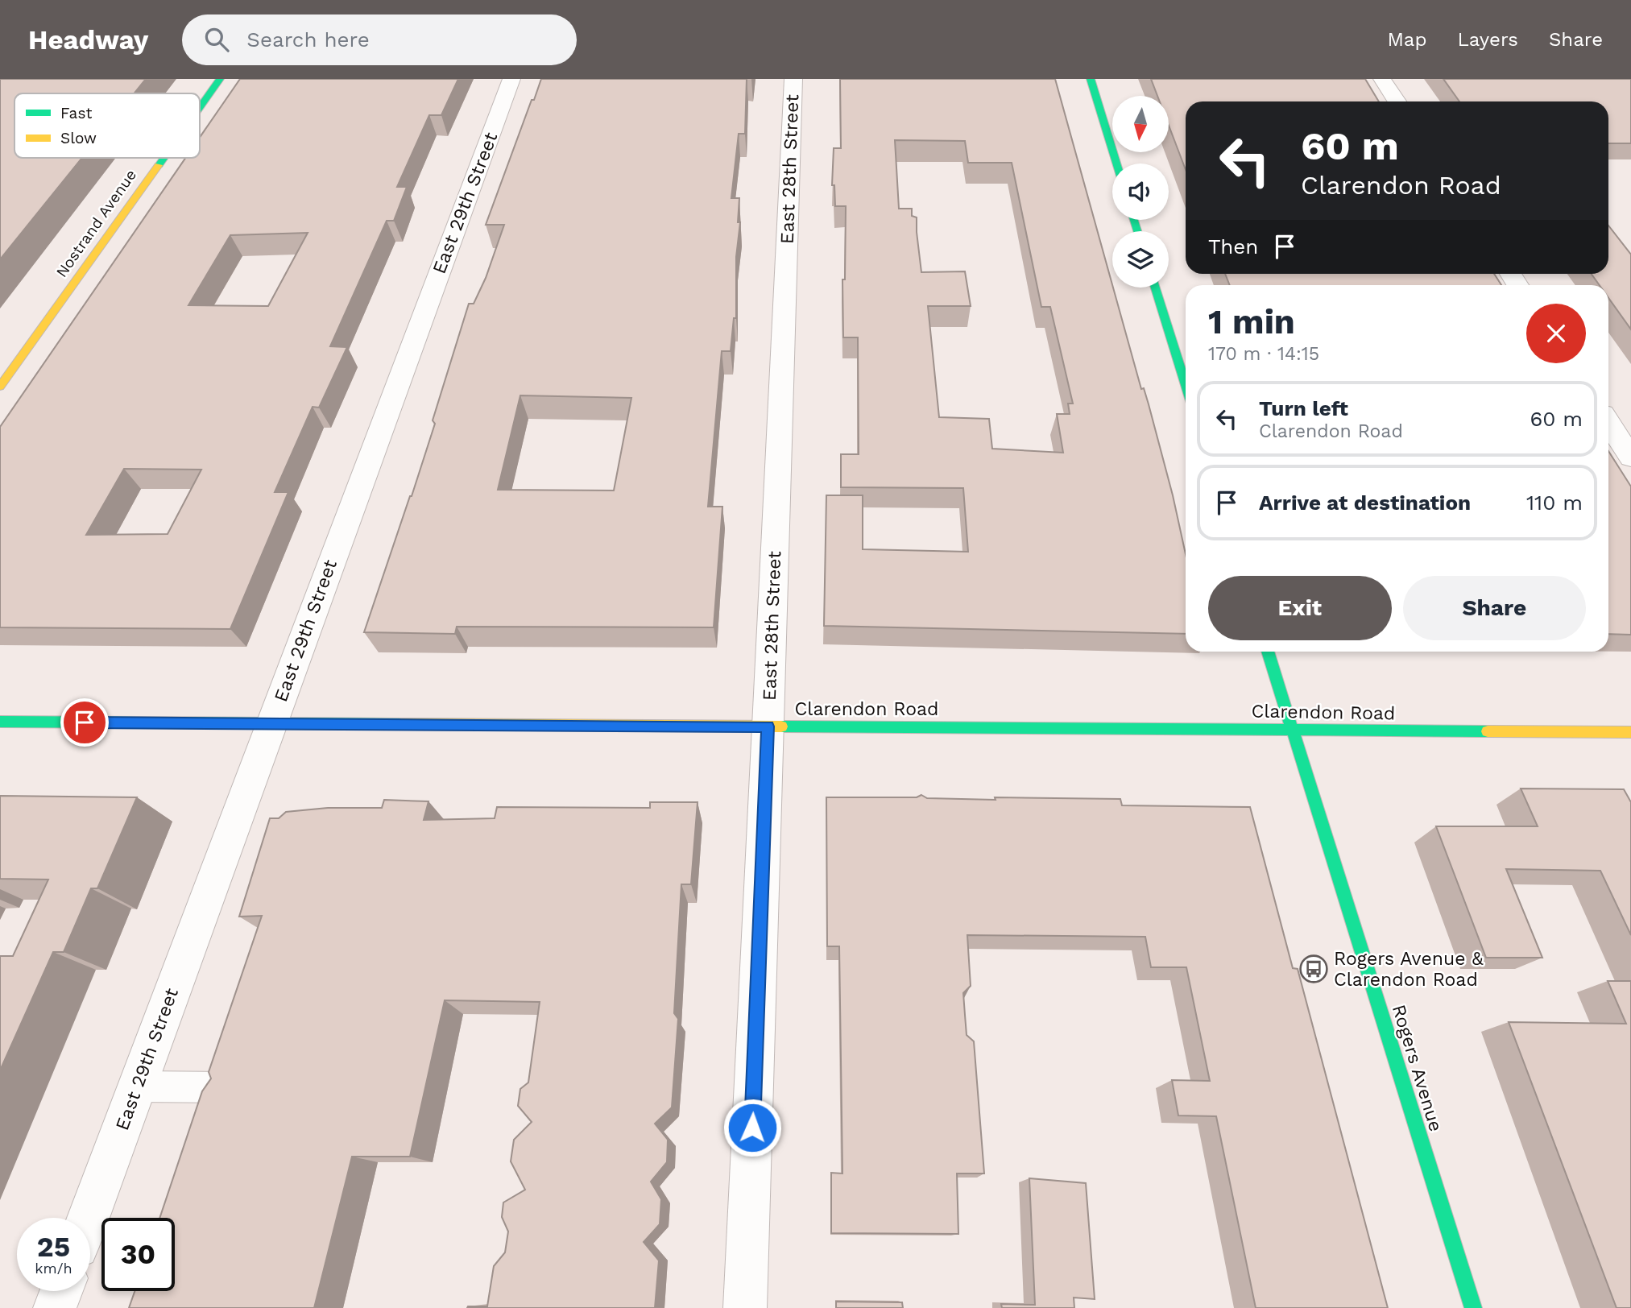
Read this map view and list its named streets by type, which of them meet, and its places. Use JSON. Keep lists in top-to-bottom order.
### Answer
{
  "streets": {
    "main road": ["Nostrand Avenue", "Clarendon Road", "Rogers Avenue"],
    "street": ["East 28th Street", "East 29th Street"]
  },
  "crossings": [
    ["East 28th Street", "Clarendon Road"],
    ["East 29th Street", "Clarendon Road"],
    ["Clarendon Road", "Rogers Avenue"]
  ],
  "places": {
    "bus stop": ["Rogers Avenue & Clarendon Road"]
  },
  "legend": ["Fast", "Slow"],
  "north": "bottom",
  "page": {
    "header": "Headway",
    "search": "Search here",
    "nav": ["Map", "Layers", "Share"],
    "turn": ["60 m", "Clarendon Road"],
    "then": "Then",
    "heading": ["1 min", "170 m · 14:15"],
    "list": [
      {
        "name": "Turn left",
        "note": "Clarendon Road",
        "value": "60 m"
      },
      {
        "name": "Arrive at destination",
        "value": "110 m"
      }
    ],
    "buttons": ["Exit", "Share"],
    "speed": "25 km/h",
    "limit": "30"
  }
}
